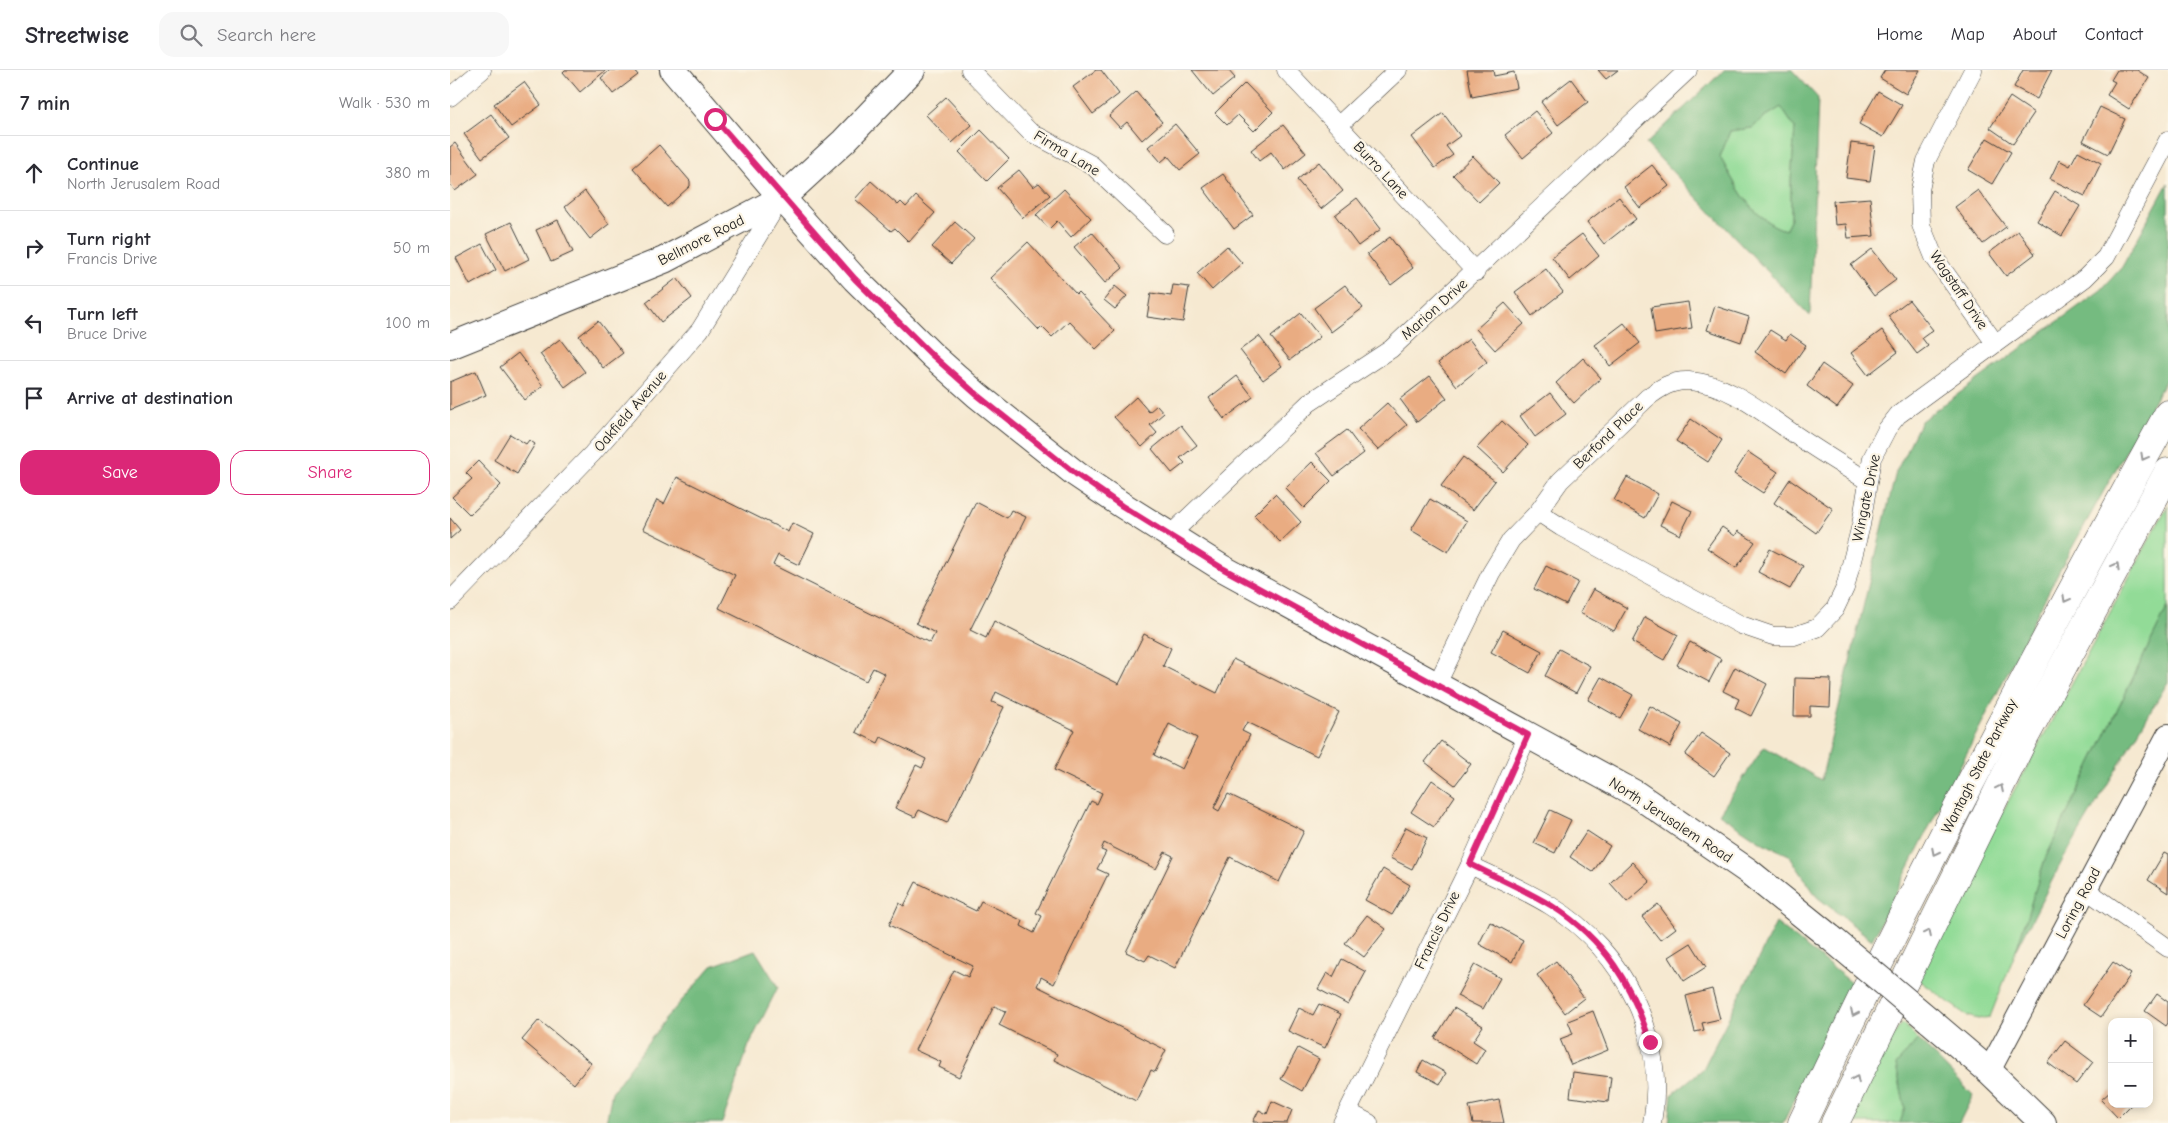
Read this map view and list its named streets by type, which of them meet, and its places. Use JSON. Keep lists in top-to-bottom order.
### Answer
{
  "streets": {
    "highway": ["Wantagh State Parkway"],
    "main road": ["Bellmore Road", "North Jerusalem Road"],
    "street": [
      "Firma Lane",
      "Burro Lane",
      "Wagstaff Drive",
      "Marion Drive",
      "Oakfield Avenue",
      "Berfond Place",
      "Wingate Drive",
      "Loring Road",
      "Francis Drive"
    ]
  },
  "crossings": [
    ["Burro Lane", "Marion Drive"],
    ["Bellmore Road", "Oakfield Avenue"],
    ["Bellmore Road", "North Jerusalem Road"],
    ["Wagstaff Drive", "Wingate Drive"],
    ["Marion Drive", "North Jerusalem Road"],
    ["Oakfield Avenue", "North Jerusalem Road"],
    ["Berfond Place", "Wingate Drive"],
    ["Berfond Place", "North Jerusalem Road"],
    ["North Jerusalem Road", "Loring Road"],
    ["North Jerusalem Road", "Francis Drive"]
  ],
  "page": {
    "header": "Streetwise",
    "search": "Search here",
    "nav": [
      "Home",
      "Map",
      "About",
      "Contact"
    ],
    "heading": ["7 min", "Walk · 530 m"],
    "list": [
      ["Continue", "North Jerusalem Road", "380 m"],
      ["Turn right", "Francis Drive", "50 m"],
      ["Turn left", "Bruce Drive", "100 m"],
      "Arrive at destination"
    ],
    "buttons": ["Save", "Share"],
    "map_buttons": ["+", "−"]
  }
}
